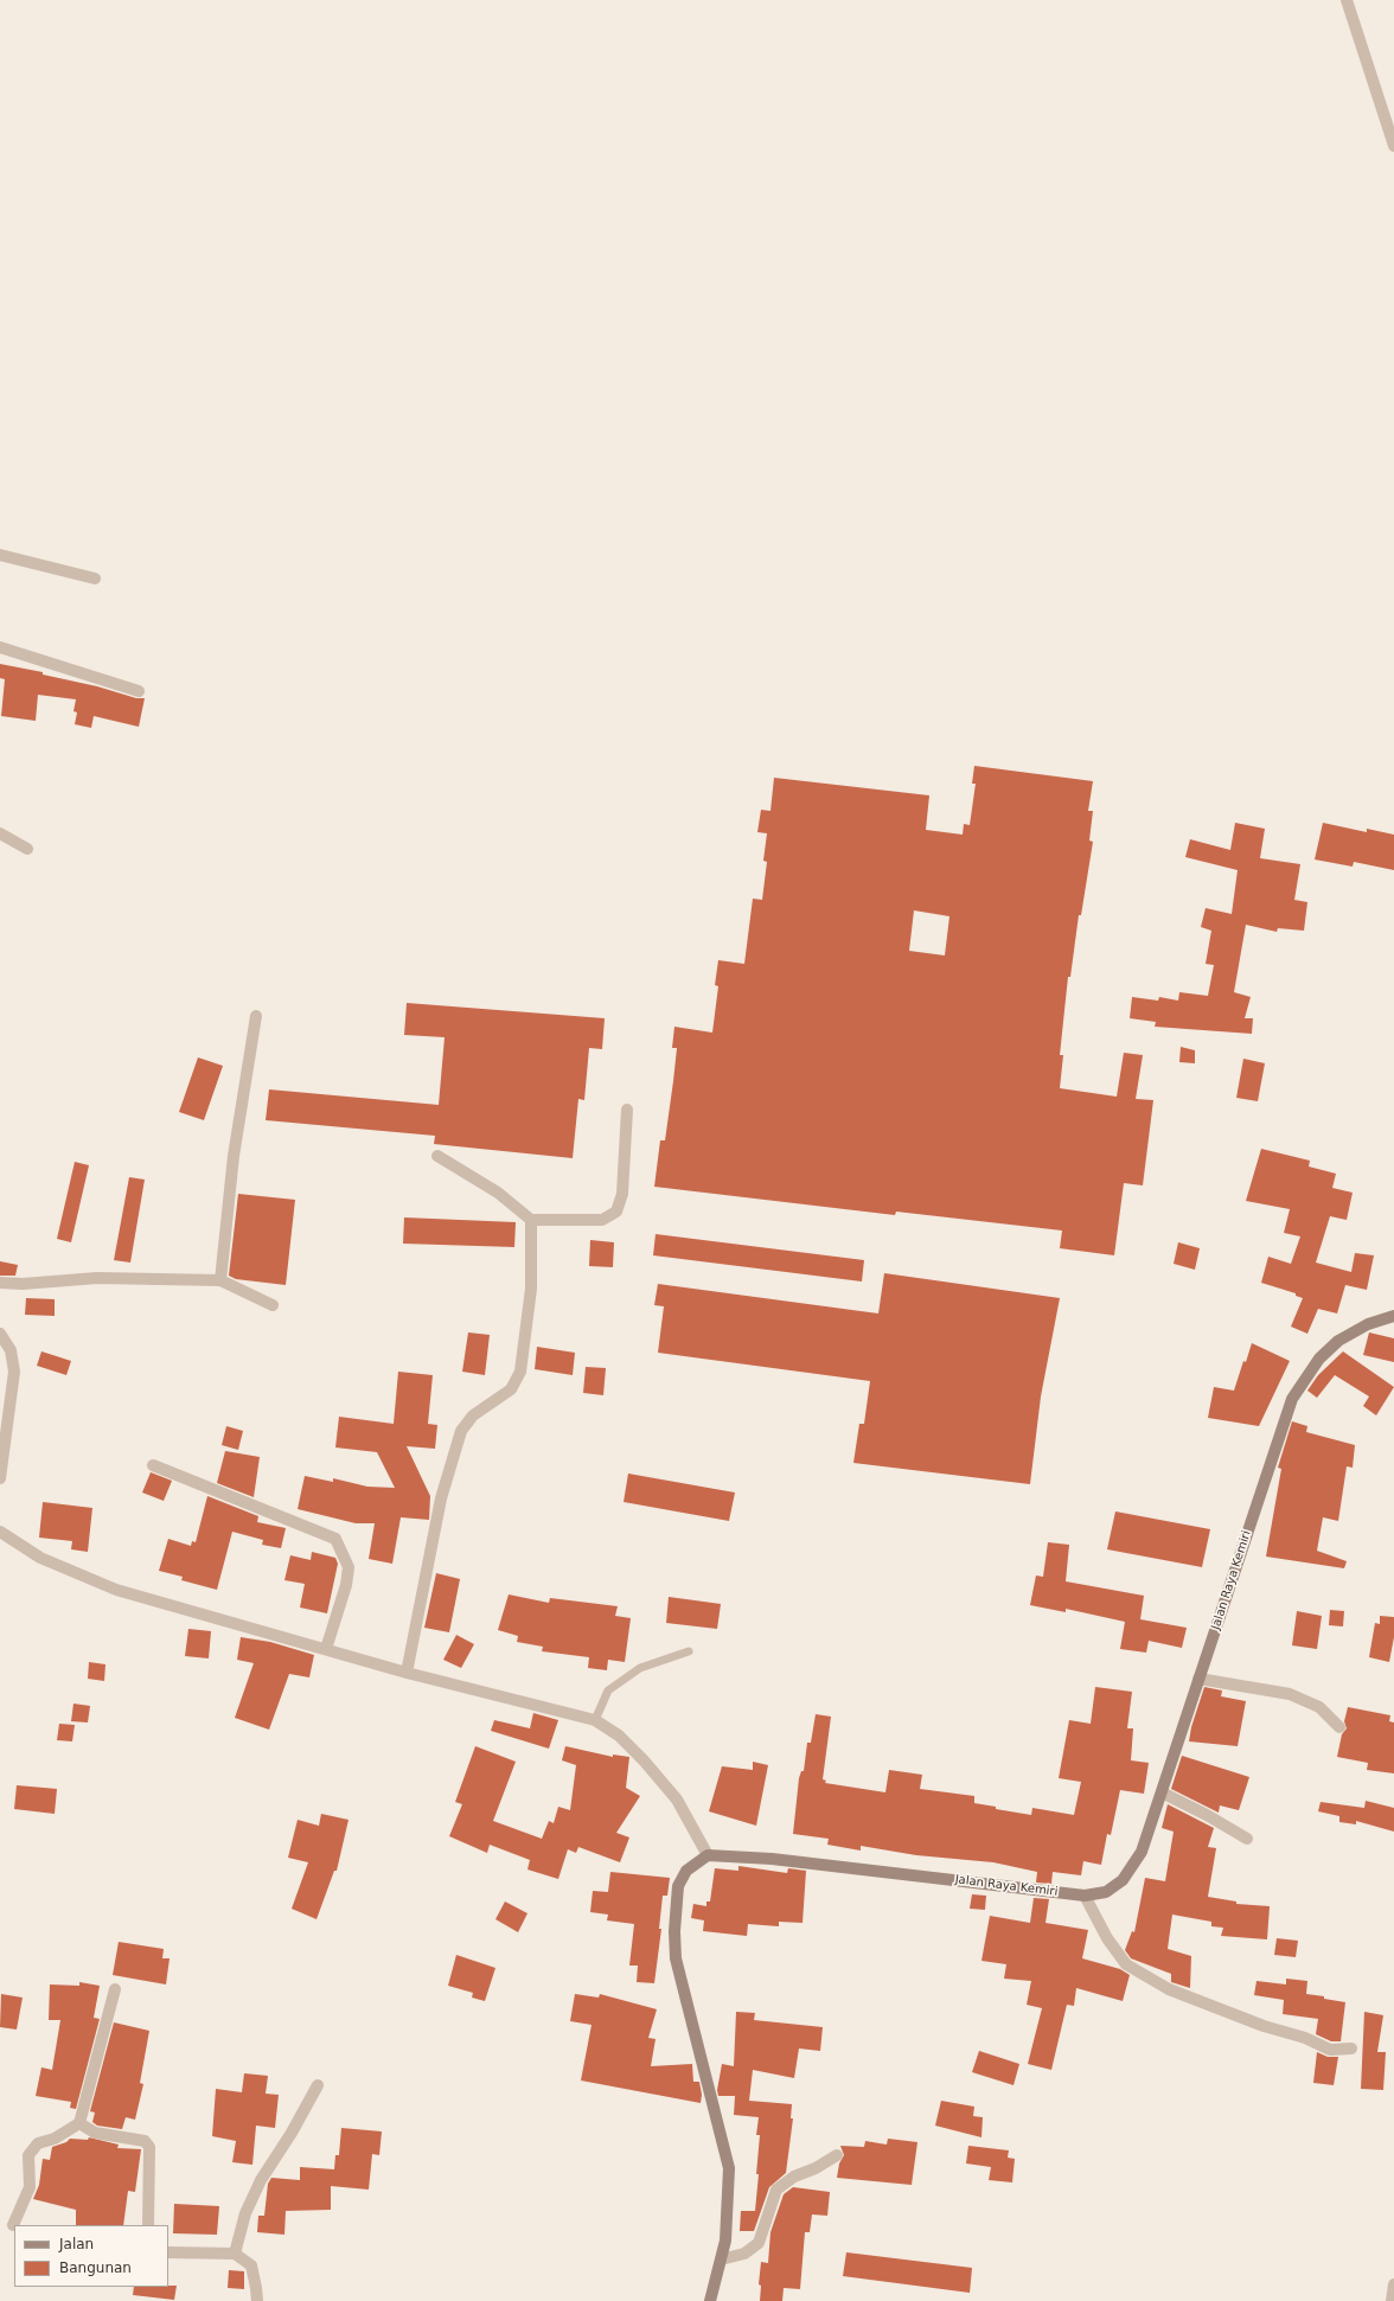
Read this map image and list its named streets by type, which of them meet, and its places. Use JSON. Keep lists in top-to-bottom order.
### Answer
{
  "streets": {
    "street": ["Jalan Raya Kemiri"]
  },
  "legend": ["Jalan", "Bangunan"]
}
